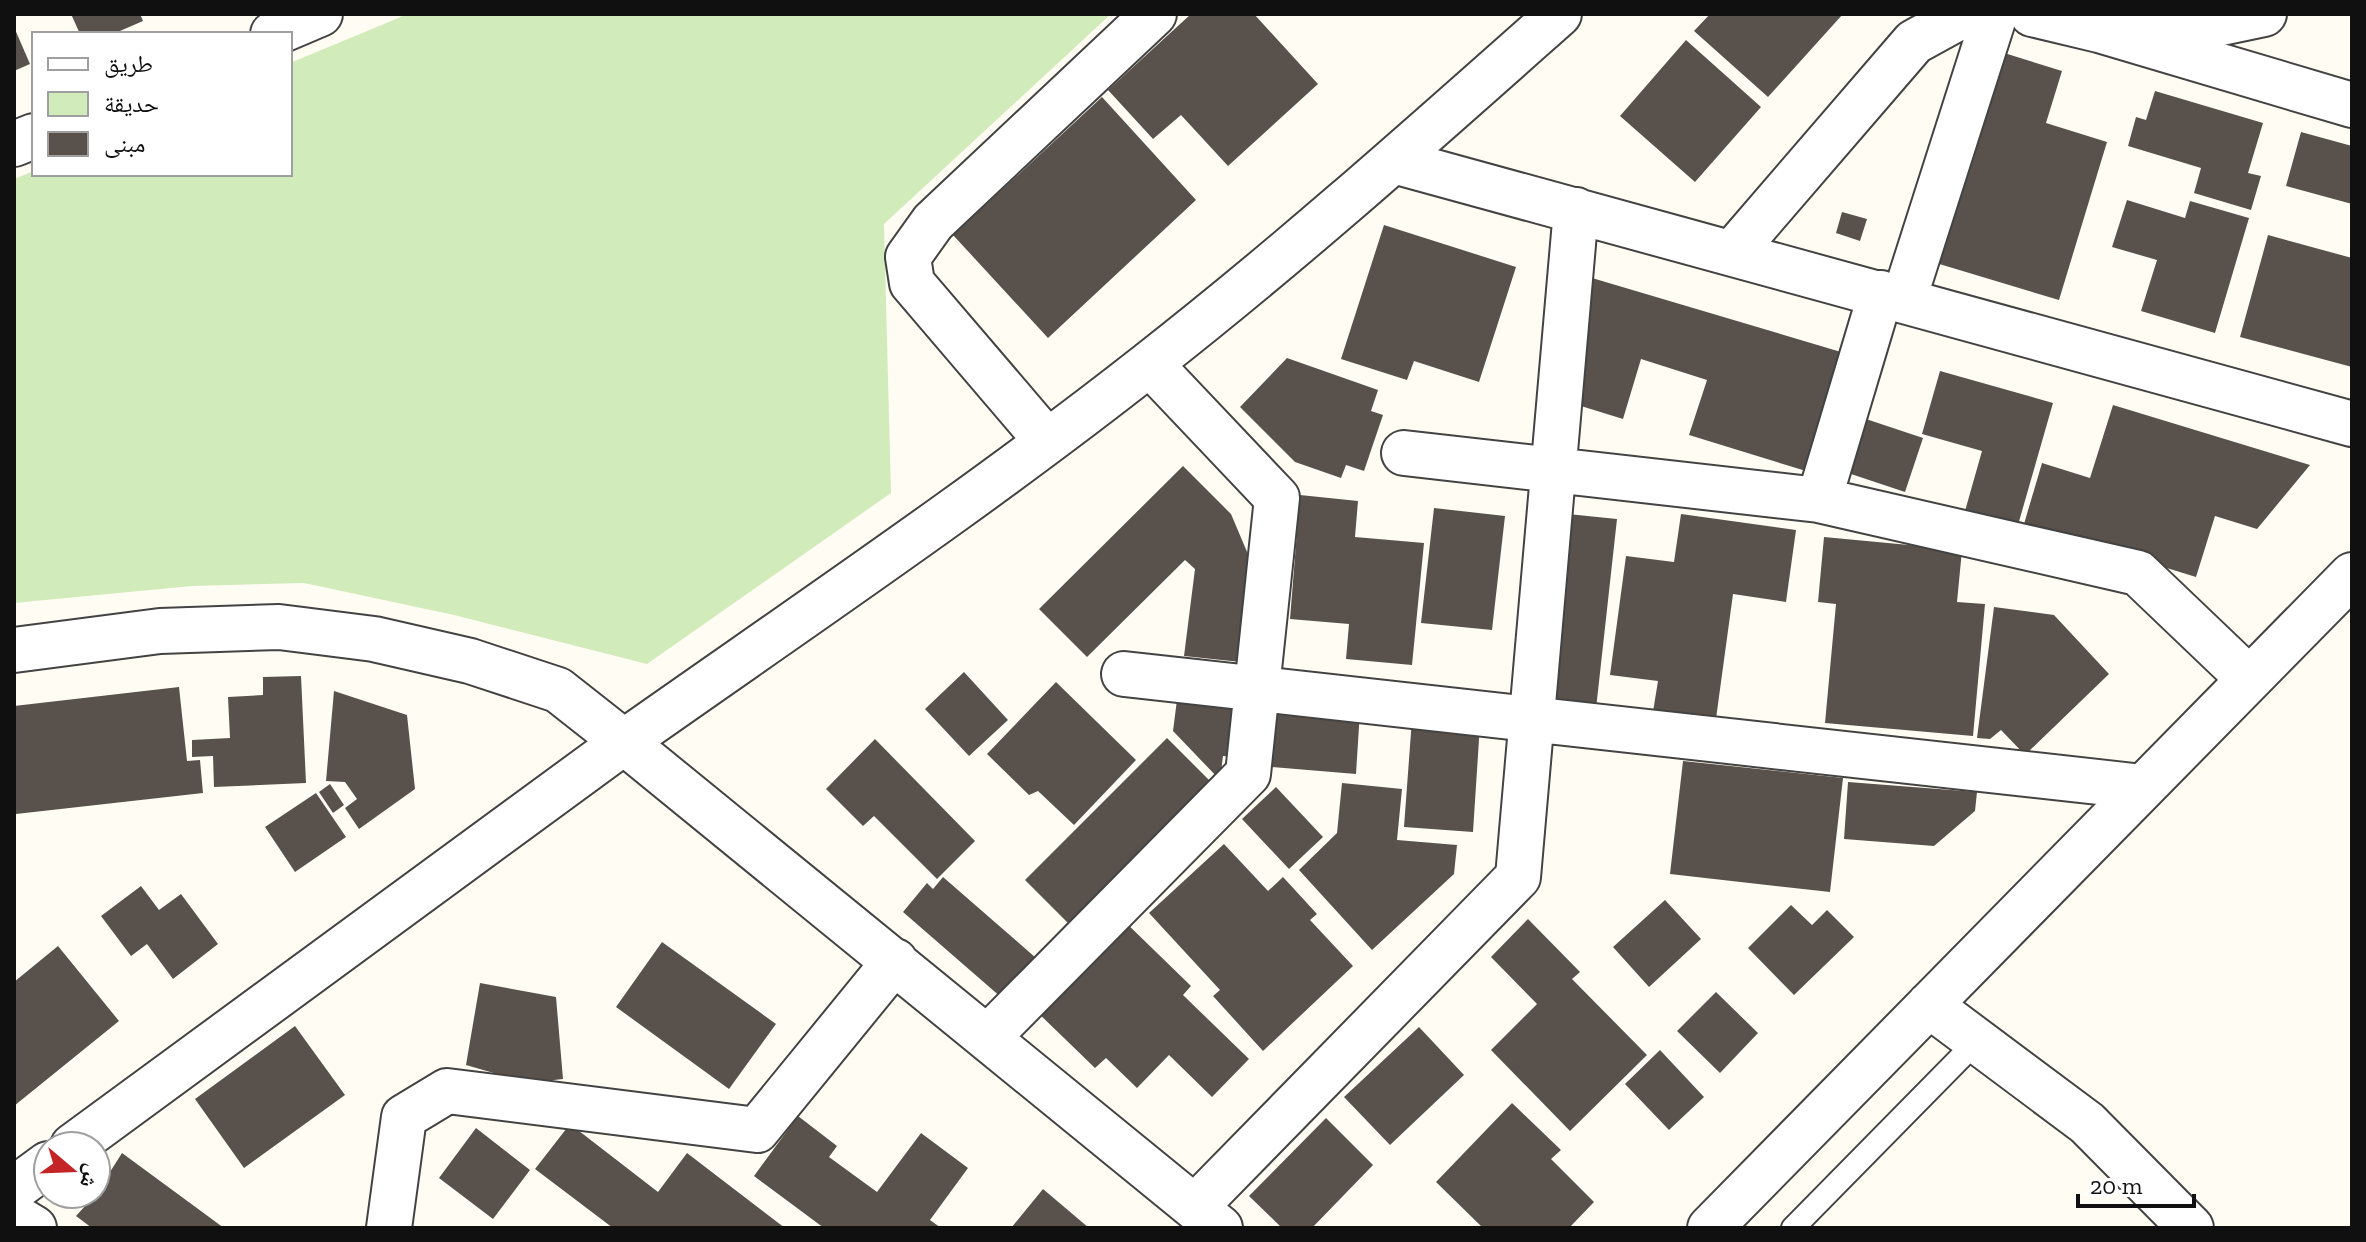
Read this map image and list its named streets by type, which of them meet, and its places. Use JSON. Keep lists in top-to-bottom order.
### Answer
{
  "legend": ["طريق", "حديقة", "مبنى"],
  "scale_bar": "20 m",
  "north": "right"
}
